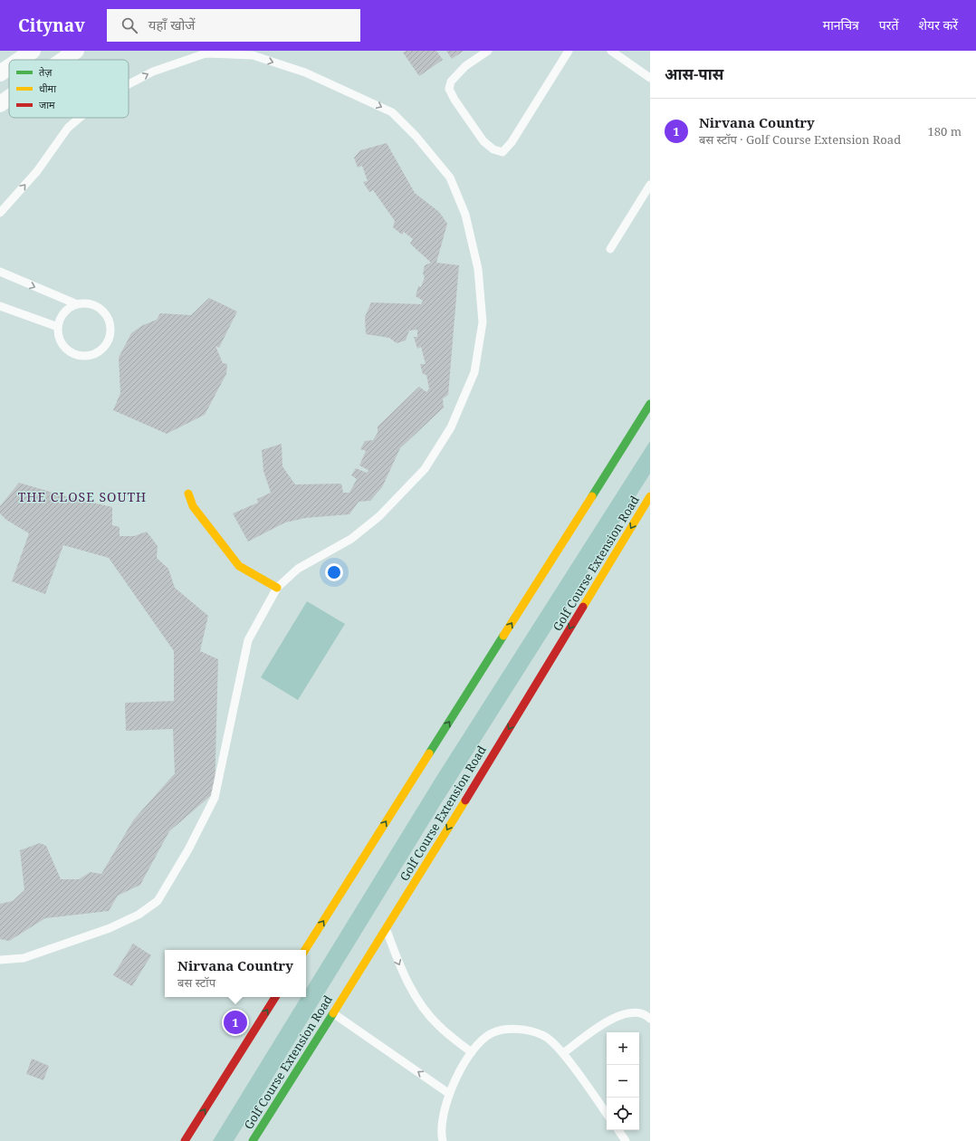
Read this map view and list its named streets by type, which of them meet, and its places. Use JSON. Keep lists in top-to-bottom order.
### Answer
{
  "streets": {
    "main road": ["Golf Course Extension Road"]
  },
  "districts": ["THE CLOSE SOUTH"],
  "legend": ["तेज़", "धीमा", "जाम"],
  "page": {
    "header": "Citynav",
    "search": "यहाँ खोजें",
    "nav": ["मानचित्र", "परतें", "शेयर करें"],
    "heading": "आस-पास",
    "list": [
      {
        "mark": "1",
        "name": "Nirvana Country",
        "note": "बस स्टॉप · Golf Course Extension Road",
        "value": "180 m"
      }
    ],
    "popup": ["Nirvana Country", "बस स्टॉप"],
    "pins": "1",
    "map_buttons": ["+", "−"]
  }
}
